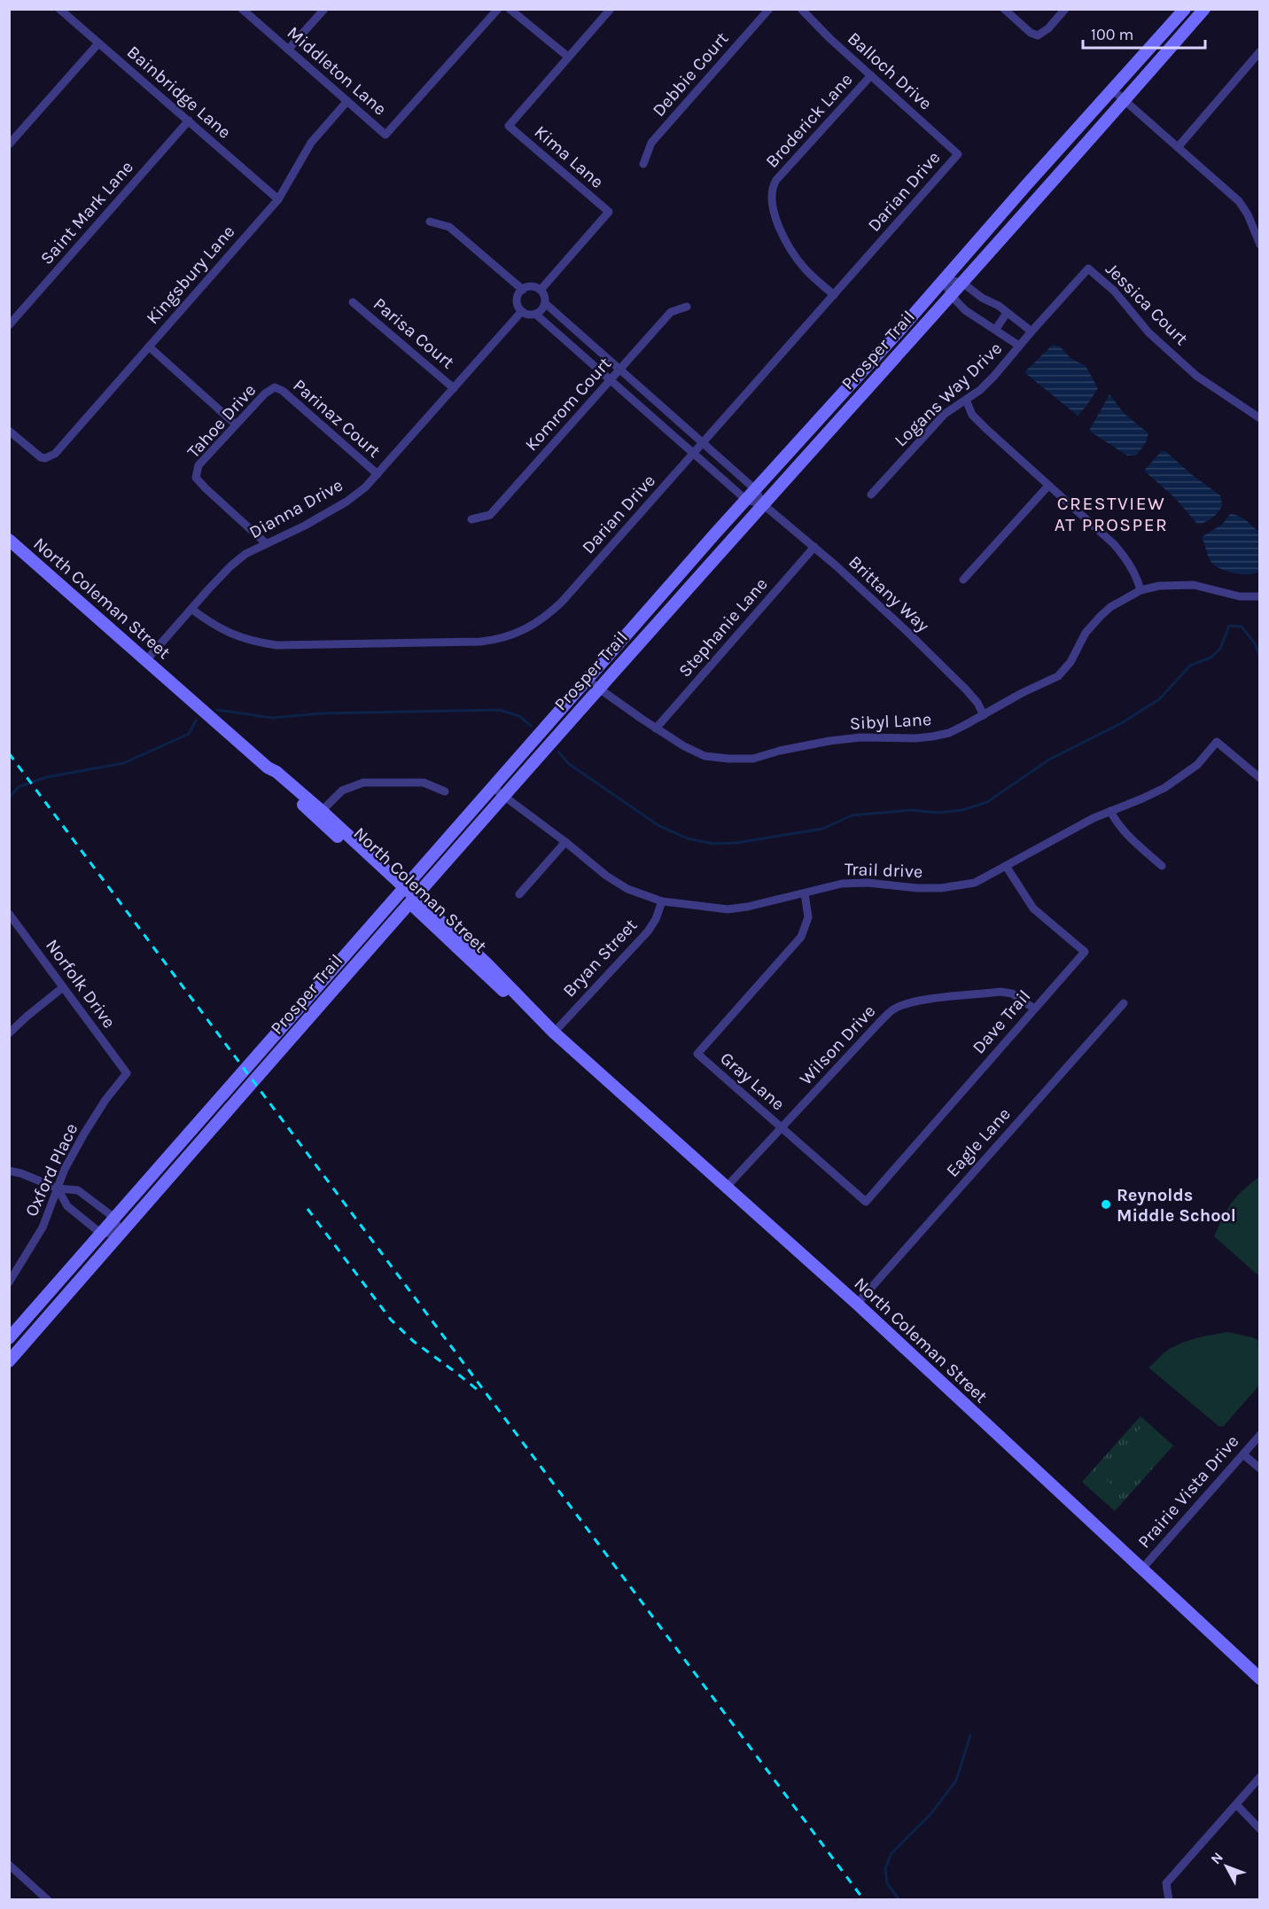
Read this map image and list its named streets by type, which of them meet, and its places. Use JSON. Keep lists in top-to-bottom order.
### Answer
{
  "streets": {
    "main road": ["Prosper Trail", "North Coleman Street"],
    "street": [
      "Middleton Lane",
      "Balloch Drive",
      "Debbie Court",
      "Bainbridge Lane",
      "Broderick Lane",
      "Kima Lane",
      "Darian Drive",
      "Saint Mark Lane",
      "Kingsbury Lane",
      "Jessica Court",
      "Parisa Court",
      "Logans Way Drive",
      "Komrom Court",
      "Parinaz Court",
      "Tahoe Drive",
      "Dianna Drive",
      "Brittany Way",
      "Stephanie Lane",
      "Sibyl Lane",
      "Trail drive",
      "Bryan Street",
      "Norfolk Drive",
      "Dave Trail",
      "Wilson Drive",
      "Gray Lane",
      "Eagle Lane",
      "Oxford Place",
      "Prairie Vista Drive"
    ]
  },
  "crossings": [
    ["Middleton Lane", "Kingsbury Lane"],
    ["Balloch Drive", "Broderick Lane"],
    ["Balloch Drive", "Darian Drive"],
    ["Bainbridge Lane", "Saint Mark Lane"],
    ["Bainbridge Lane", "Kingsbury Lane"],
    ["Broderick Lane", "Darian Drive"],
    ["Kima Lane", "Dianna Drive"],
    ["Kima Lane", "Brittany Way"],
    ["Darian Drive", "Dianna Drive"],
    ["Darian Drive", "Brittany Way"],
    ["Jessica Court", "Logans Way Drive"],
    ["Parisa Court", "Dianna Drive"],
    ["Prosper Trail", "Brittany Way"],
    ["Prosper Trail", "North Coleman Street"],
    ["Prosper Trail", "Sibyl Lane"],
    ["Prosper Trail", "Trail drive"],
    ["Komrom Court", "Brittany Way"],
    ["Parinaz Court", "Tahoe Drive"],
    ["Parinaz Court", "Dianna Drive"],
    ["Tahoe Drive", "Dianna Drive"],
    ["Dianna Drive", "Brittany Way"],
    ["Dianna Drive", "North Coleman Street"],
    ["Brittany Way", "Stephanie Lane"],
    ["Brittany Way", "Sibyl Lane"],
    ["North Coleman Street", "Bryan Street"],
    ["North Coleman Street", "Wilson Drive"],
    ["North Coleman Street", "Eagle Lane"],
    ["North Coleman Street", "Prairie Vista Drive"],
    ["Stephanie Lane", "Sibyl Lane"],
    ["Trail drive", "Bryan Street"],
    ["Trail drive", "Dave Trail"],
    ["Trail drive", "Gray Lane"],
    ["Norfolk Drive", "Oxford Place"],
    ["Dave Trail", "Wilson Drive"],
    ["Dave Trail", "Gray Lane"],
    ["Wilson Drive", "Gray Lane"]
  ],
  "districts": ["CRESTVIEW AT PROSPER"],
  "places": ["Reynolds Middle School"],
  "scale_bar": "100 m",
  "north": "top left"
}
